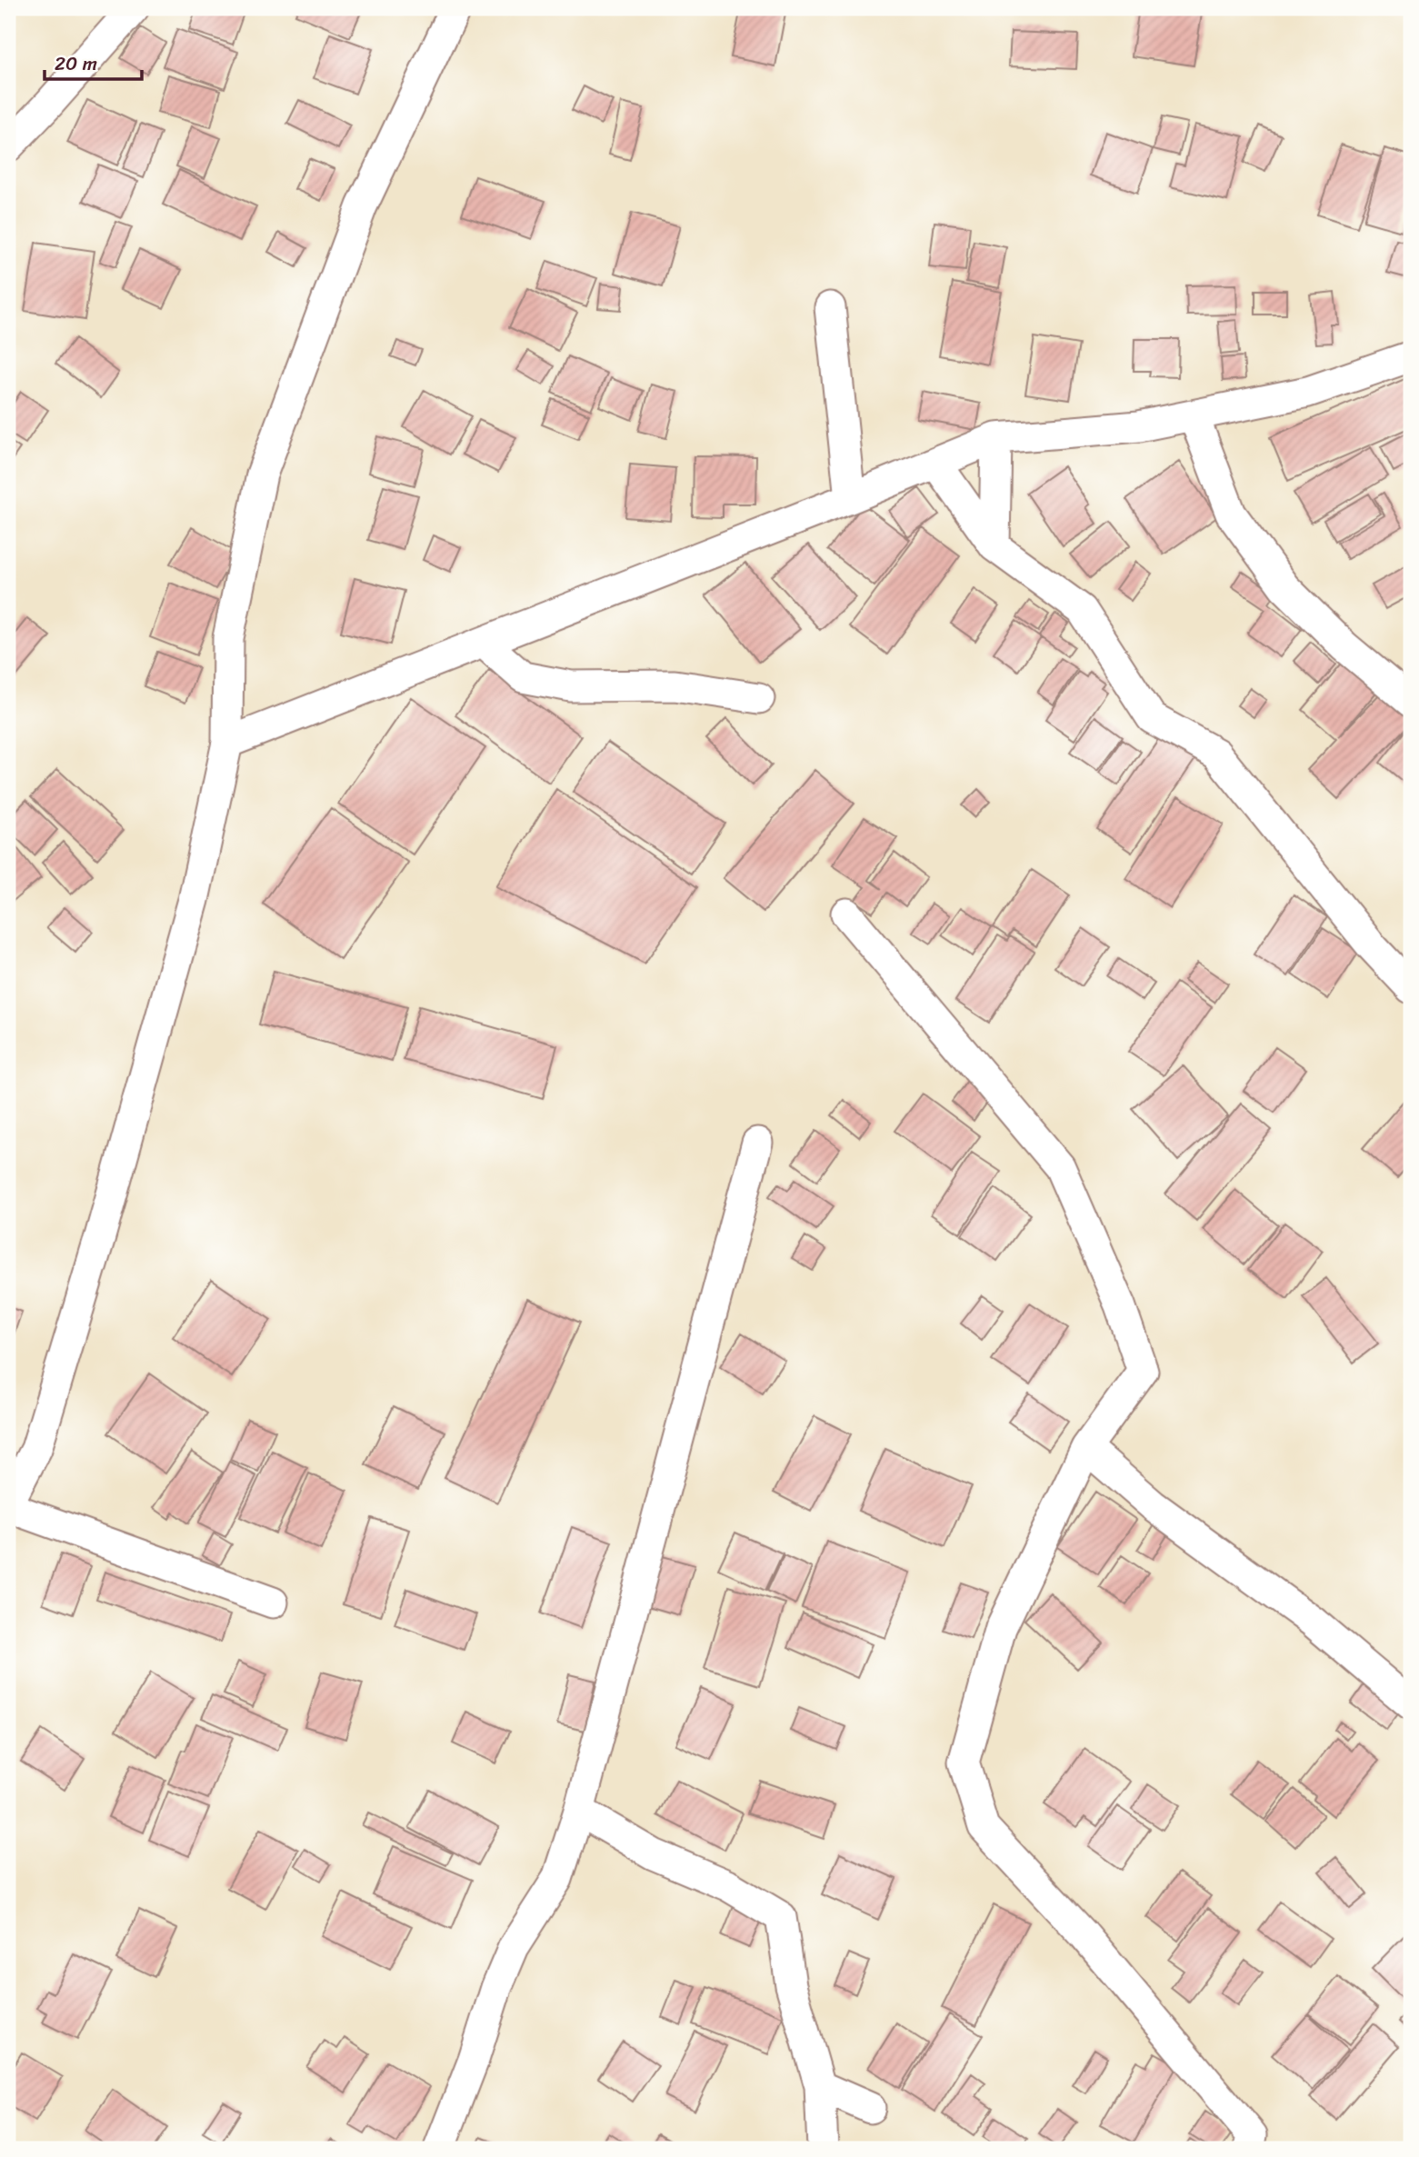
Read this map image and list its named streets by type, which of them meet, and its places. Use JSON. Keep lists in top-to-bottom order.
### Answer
{
  "scale_bar": "20 m"
}
